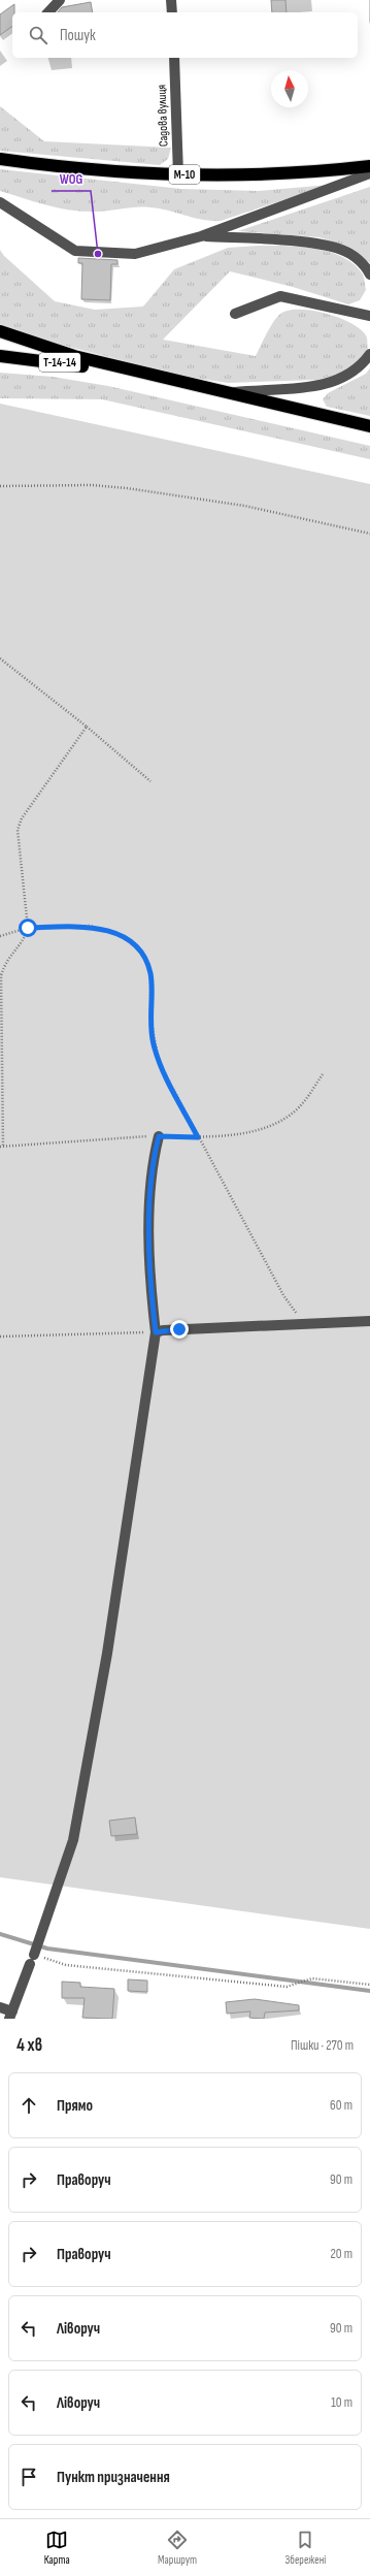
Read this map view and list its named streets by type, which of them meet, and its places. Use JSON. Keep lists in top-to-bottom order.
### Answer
{
  "streets": {
    "highway": ["М-10", "Т-14-14"],
    "street": ["Садова вулиця"]
  },
  "crossings": [
    ["Садова вулиця", "М-10"]
  ],
  "places": ["WOG"],
  "north": "top",
  "page": {
    "search": "Пошук",
    "heading": ["4 хв", "Пішки · 270 m"],
    "list": [
      ["Прямо", "60 m"],
      ["Праворуч", "90 m"],
      ["Праворуч", "20 m"],
      ["Ліворуч", "90 m"],
      ["Ліворуч", "10 m"],
      "Пункт призначення"
    ],
    "nav": ["Карта", "Маршрут", "Збережені"]
  }
}
